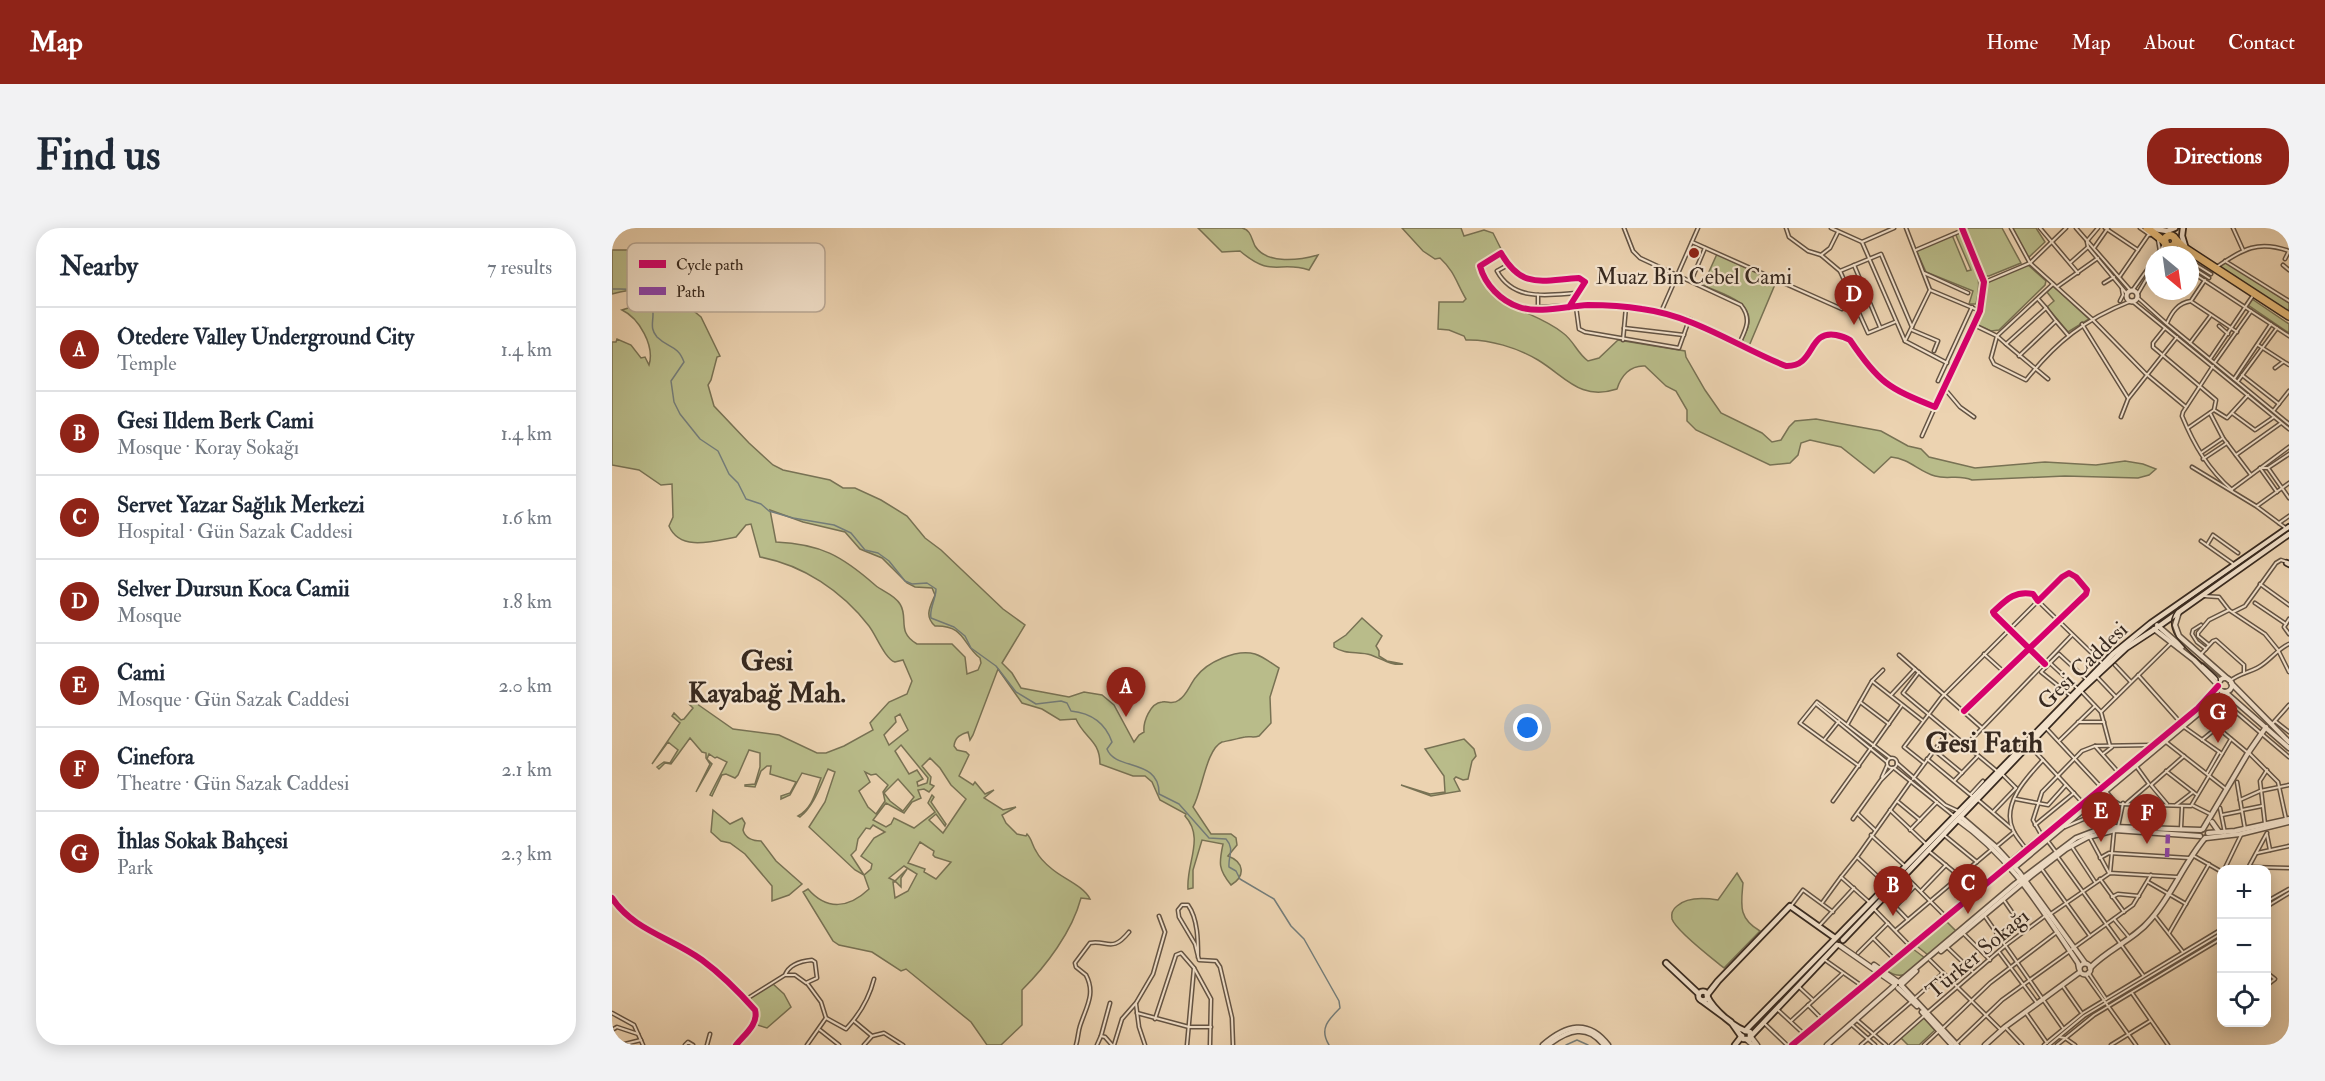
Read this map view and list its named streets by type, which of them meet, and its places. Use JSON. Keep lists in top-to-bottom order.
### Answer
{
  "streets": {
    "main road": ["Gesi Caddesi"],
    "street": ["Türker Sokağı"]
  },
  "districts": ["Gesi Kayabağ Mah.", "Gesi Fatih"],
  "places": ["Muaz Bin Cebel Cami"],
  "legend": ["Cycle path", "Path"],
  "north": "bottom right",
  "page": {
    "header": "Map",
    "nav": [
      "Home",
      "Map",
      "About",
      "Contact"
    ],
    "buttons": "Directions",
    "title": "Find us",
    "heading": ["Nearby", "7 results"],
    "pins": [
      "D",
      "A",
      "G",
      "E",
      "F",
      "C",
      "B"
    ],
    "list": [
      {
        "mark": "A",
        "name": "Otedere Valley Underground City",
        "note": "Temple",
        "value": "1.4 km"
      },
      {
        "mark": "B",
        "name": "Gesi Ildem Berk Cami",
        "note": "Mosque · Koray Sokağı",
        "value": "1.4 km"
      },
      {
        "mark": "C",
        "name": "Servet Yazar Sağlık Merkezi",
        "note": "Hospital · Gün Sazak Caddesi",
        "value": "1.6 km"
      },
      {
        "mark": "D",
        "name": "Selver Dursun Koca Camii",
        "note": "Mosque",
        "value": "1.8 km"
      },
      {
        "mark": "E",
        "name": "Cami",
        "note": "Mosque · Gün Sazak Caddesi",
        "value": "2.0 km"
      },
      {
        "mark": "F",
        "name": "Cinefora",
        "note": "Theatre · Gün Sazak Caddesi",
        "value": "2.1 km"
      },
      {
        "mark": "G",
        "name": "İhlas Sokak Bahçesi",
        "note": "Park",
        "value": "2.3 km"
      }
    ],
    "map_buttons": ["+", "−"]
  }
}
